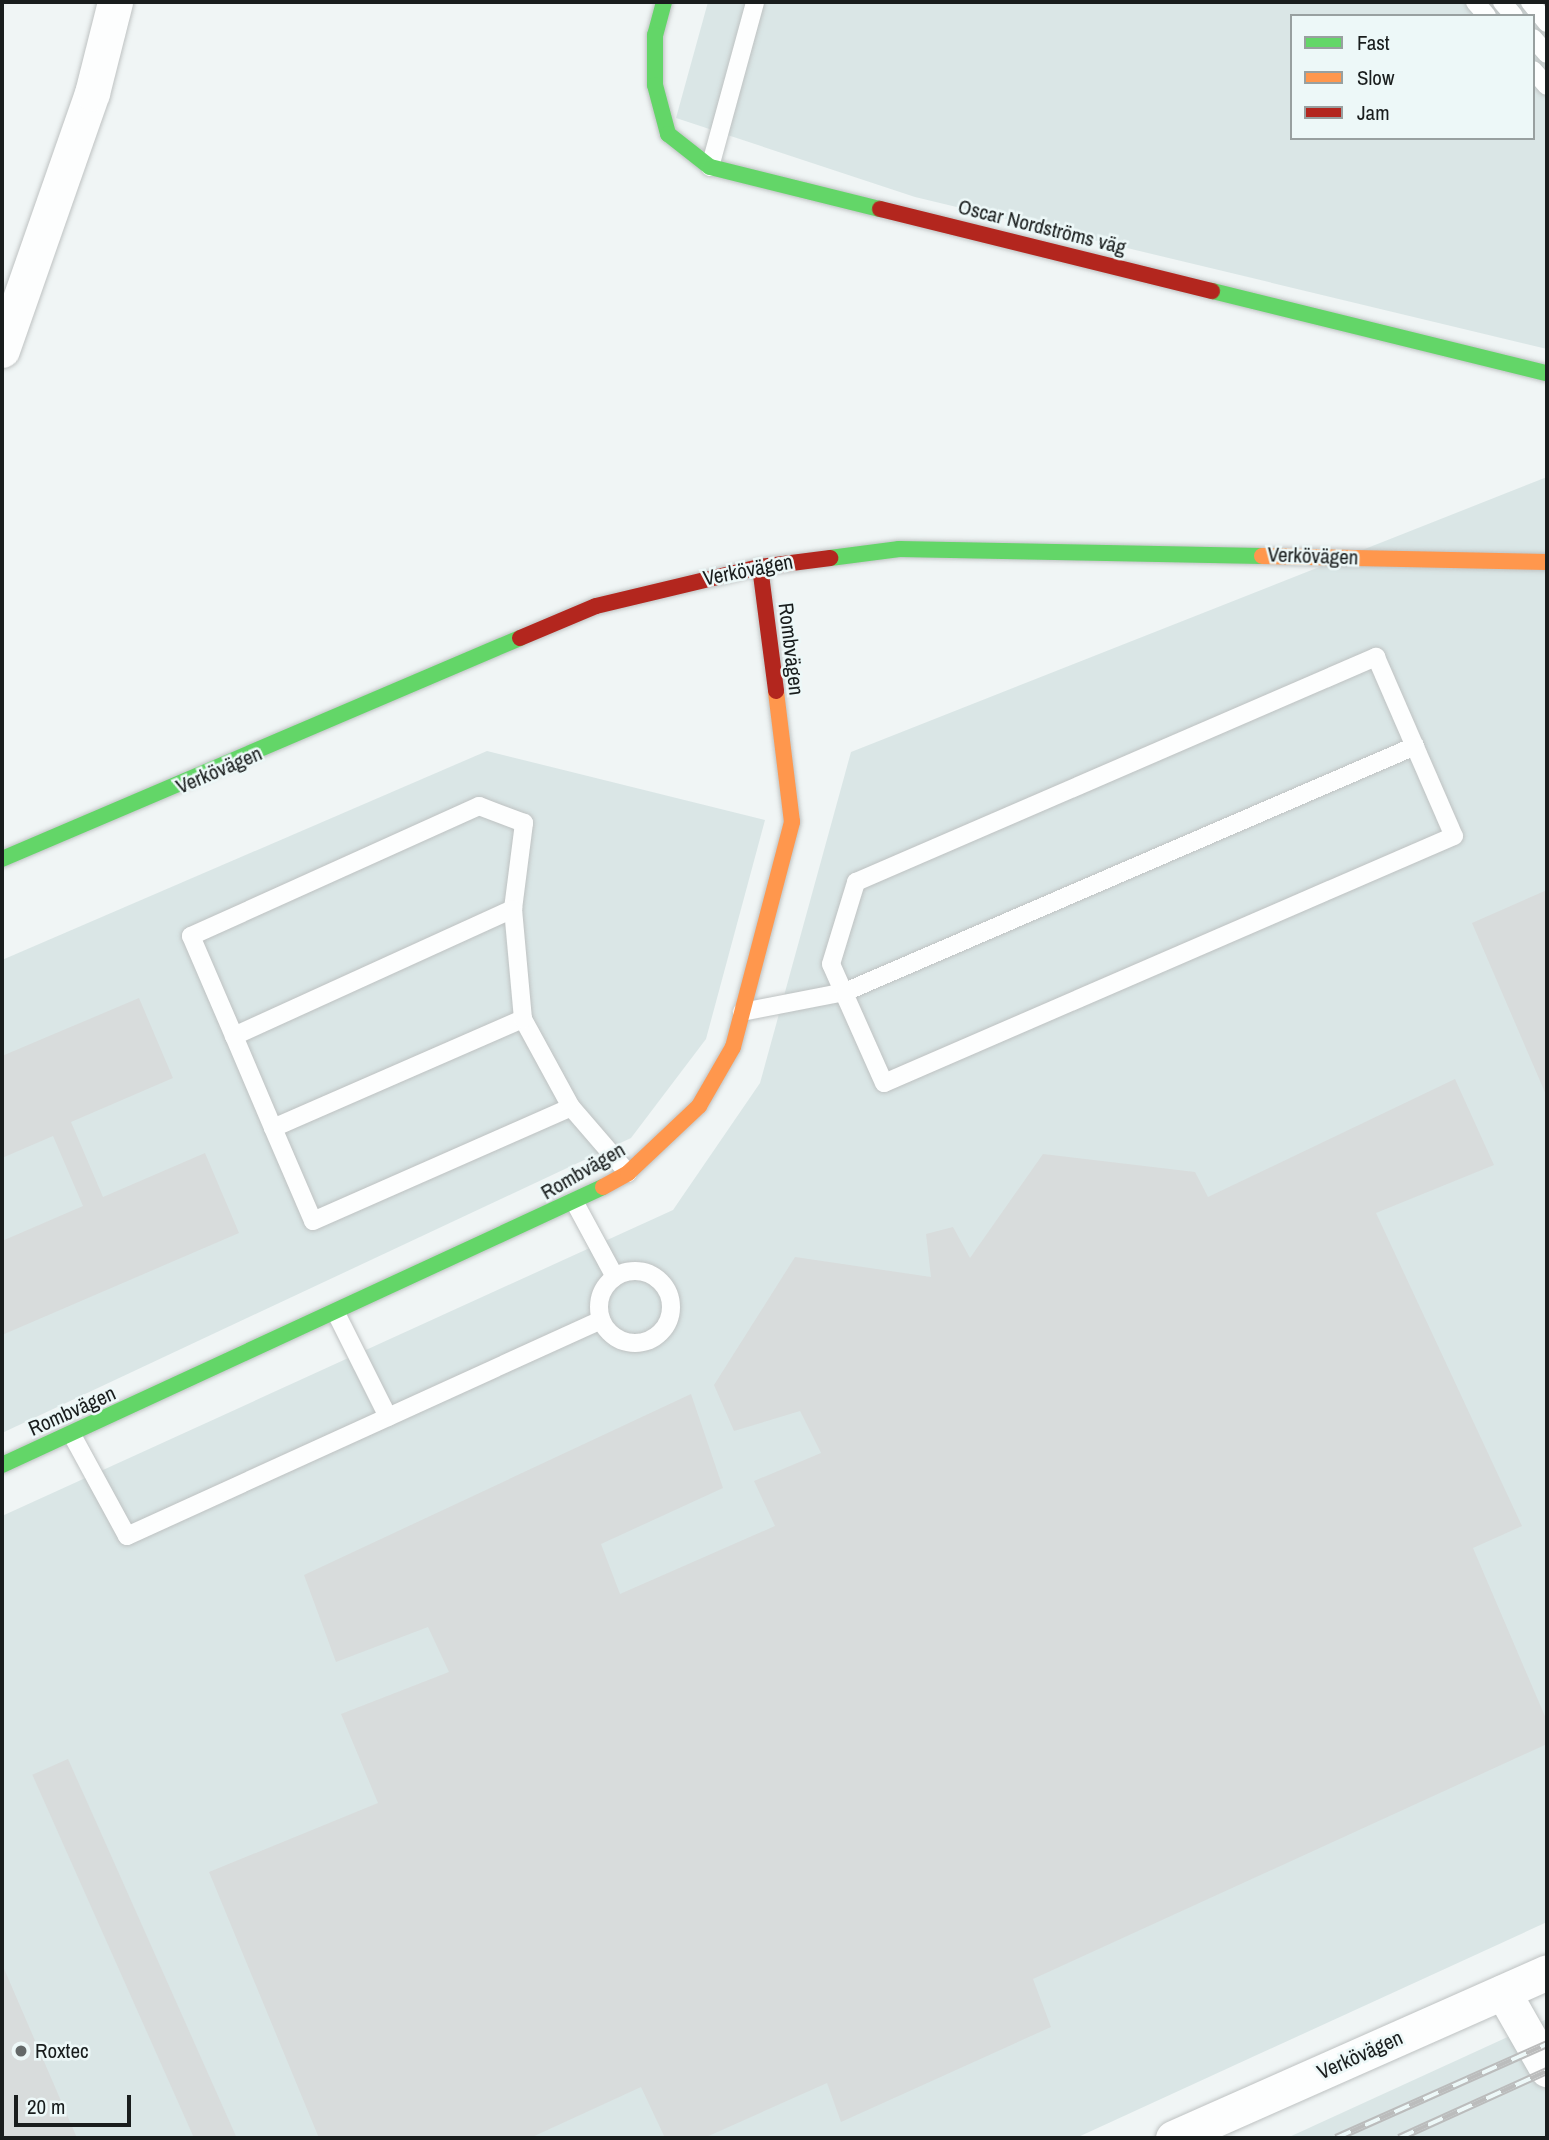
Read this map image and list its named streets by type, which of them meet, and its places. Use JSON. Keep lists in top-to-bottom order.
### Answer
{
  "streets": {
    "street": ["Oscar Nordströms väg", "Verkövägen", "Rombvägen"]
  },
  "crossings": [
    ["Verkövägen", "Rombvägen"]
  ],
  "places": ["Roxtec"],
  "legend": ["Fast", "Slow", "Jam"],
  "scale_bar": "20 m"
}
